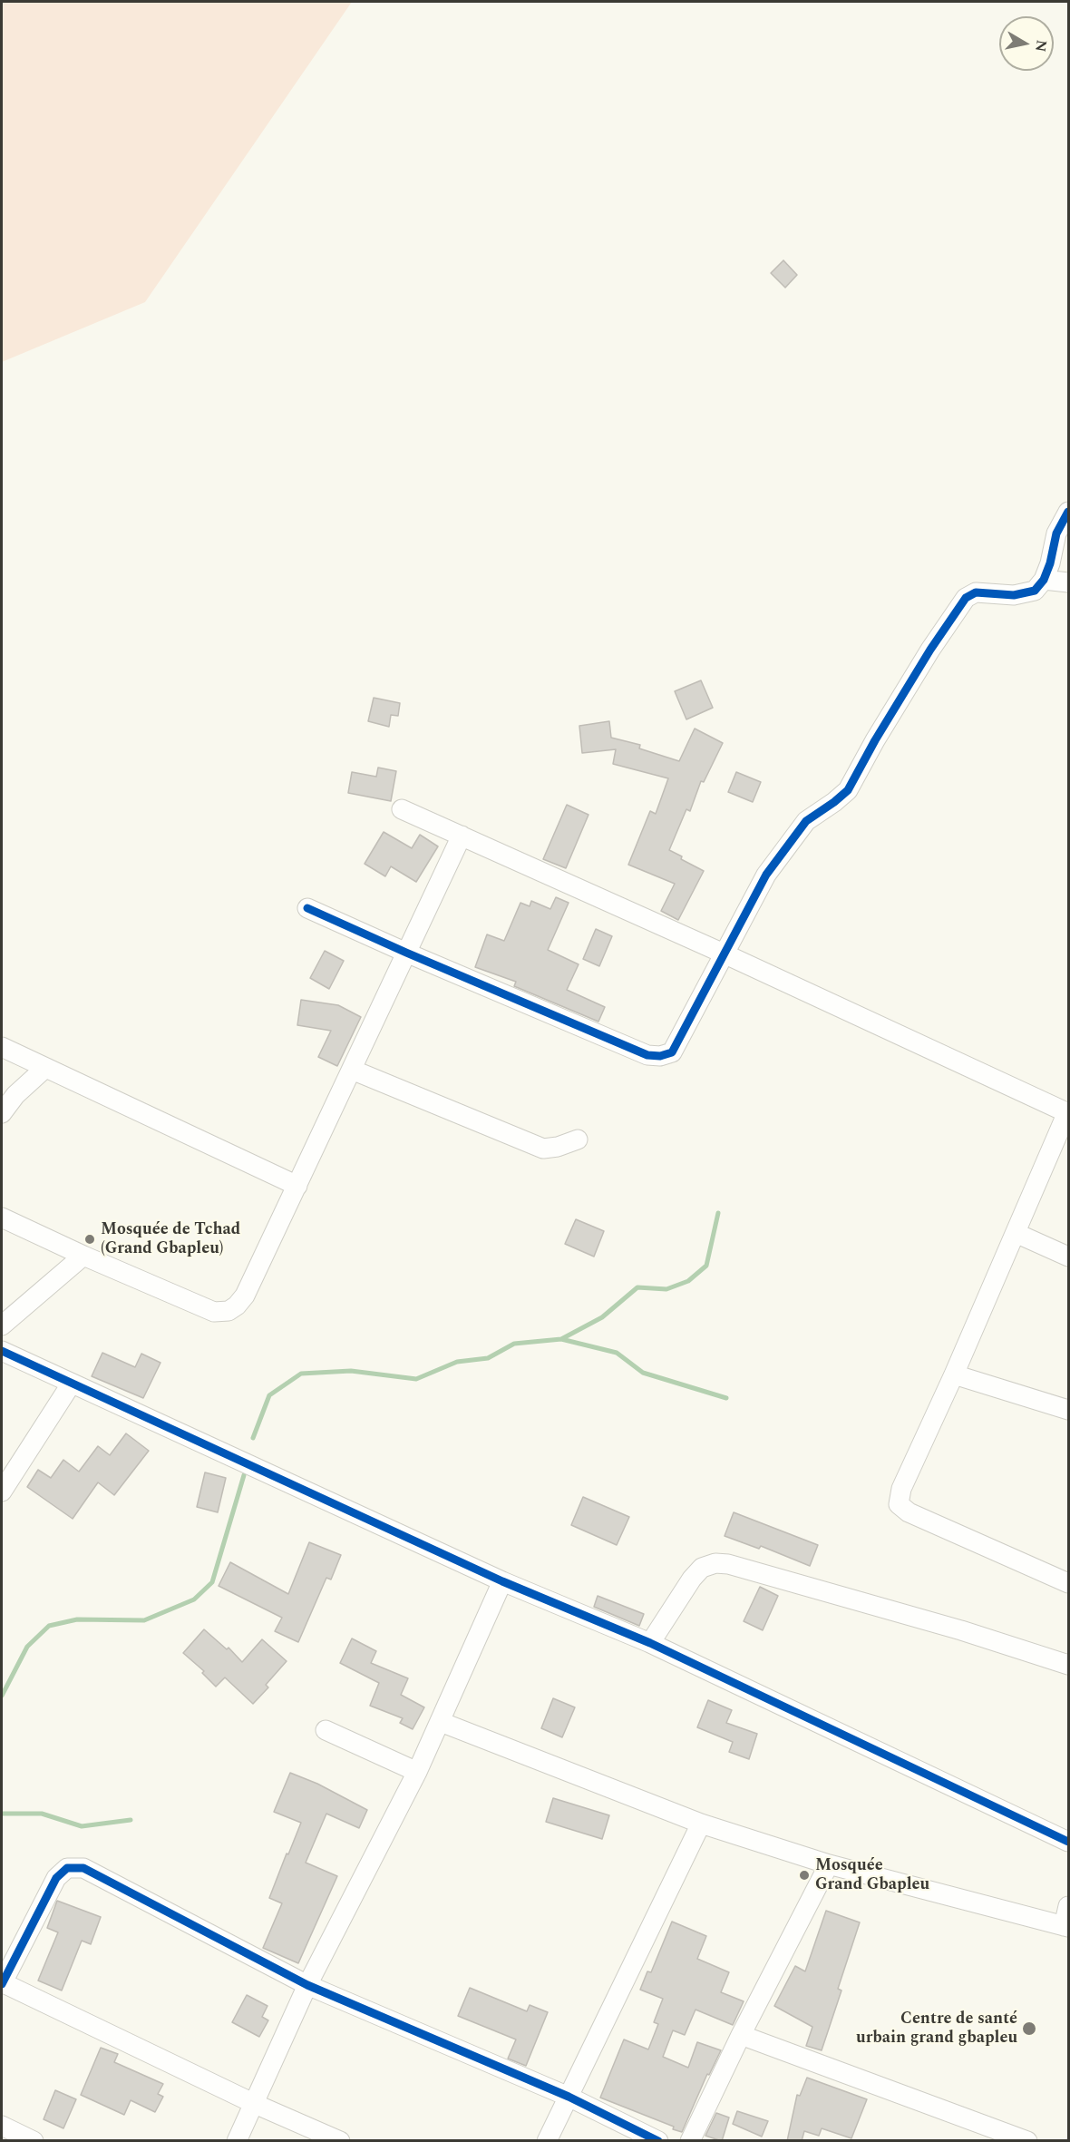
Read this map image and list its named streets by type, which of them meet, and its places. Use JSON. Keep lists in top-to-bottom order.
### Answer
{
  "places": ["Mosquée de Tchad (Grand Gbapleu)", "Mosquée Grand Gbapleu", "Centre de santé urbain grand gbapleu"],
  "north": "right"
}
